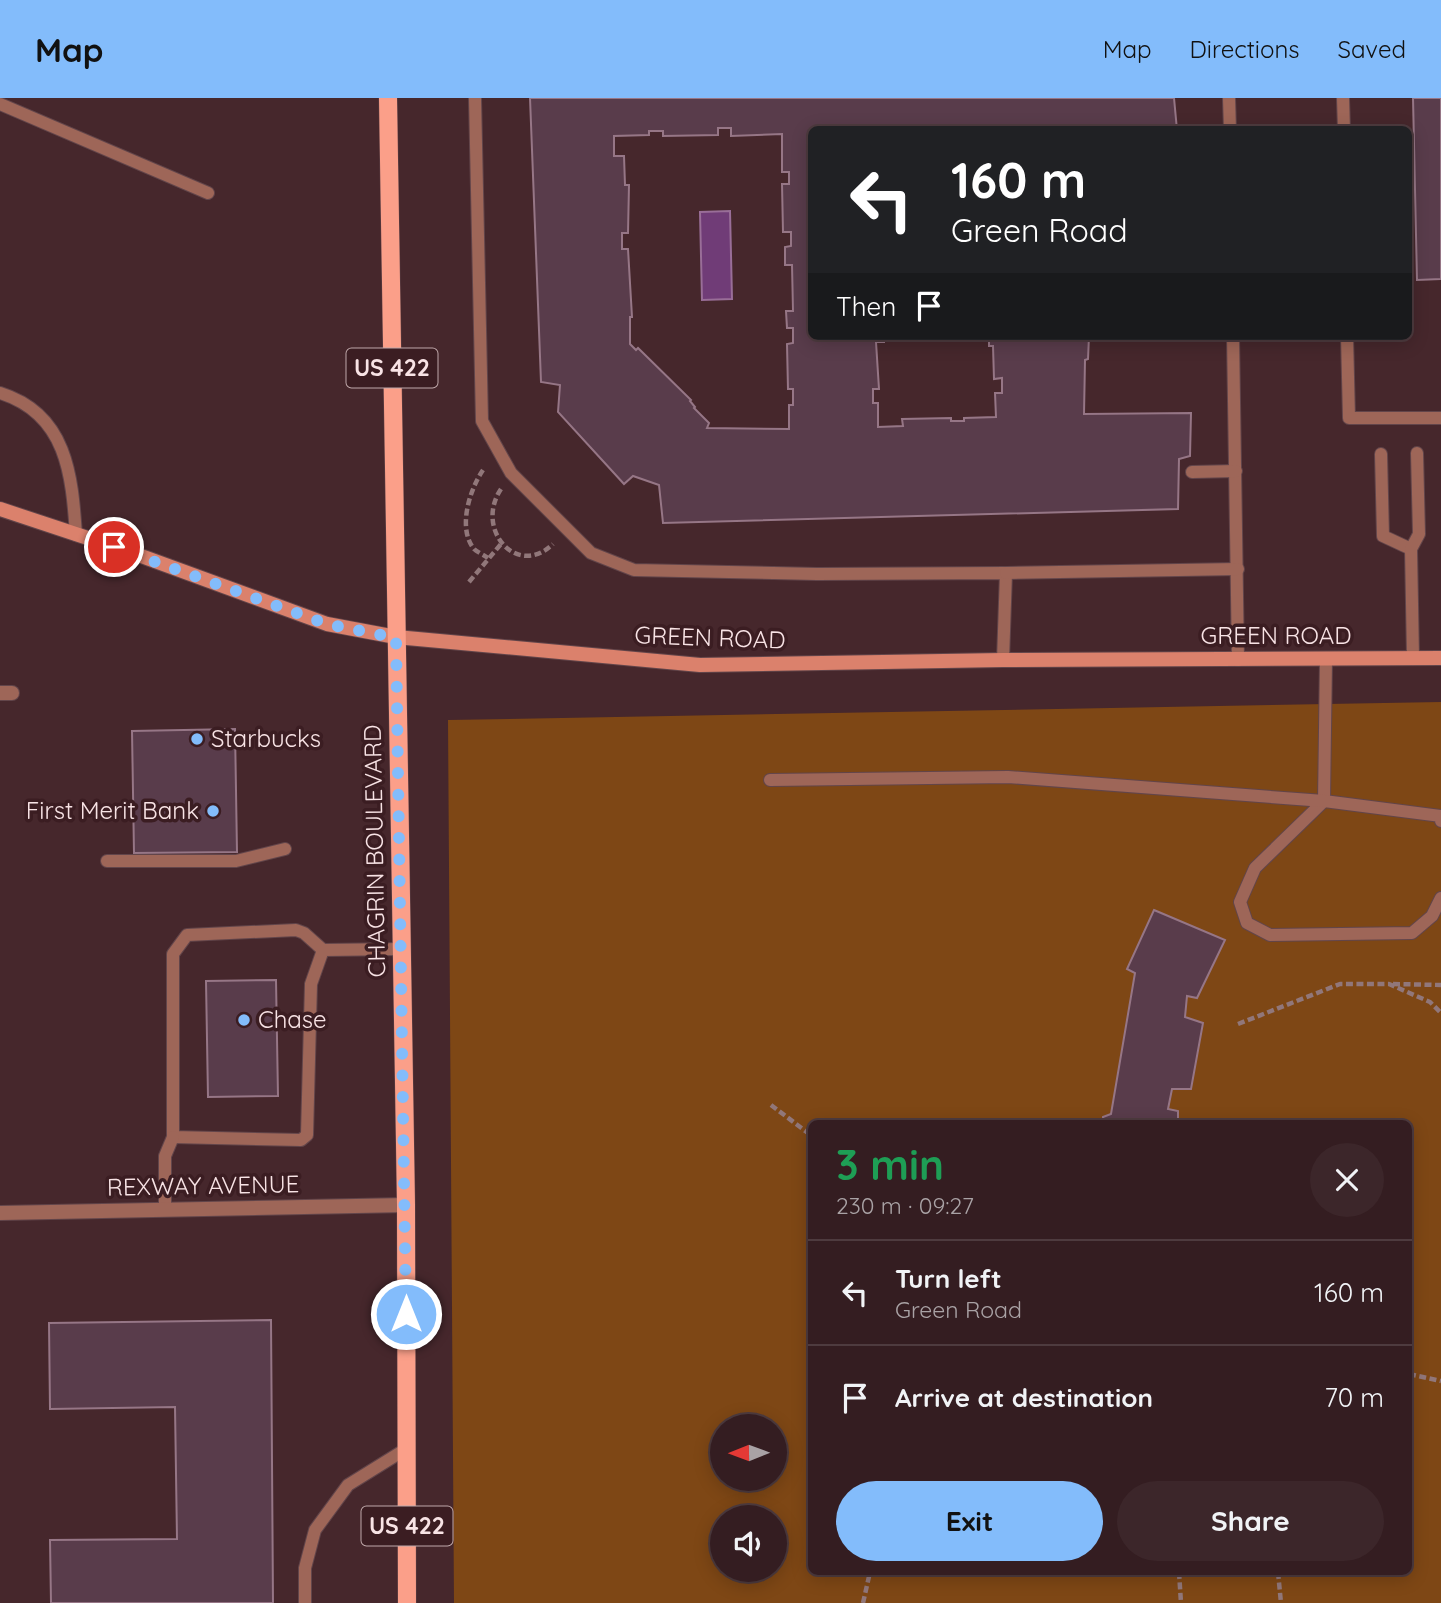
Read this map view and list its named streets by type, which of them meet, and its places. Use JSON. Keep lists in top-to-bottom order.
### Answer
{
  "streets": {
    "main road": ["US 422", "GREEN ROAD", "CHAGRIN BOULEVARD"],
    "street": ["REXWAY AVENUE"]
  },
  "crossings": [
    ["GREEN ROAD", "CHAGRIN BOULEVARD"],
    ["CHAGRIN BOULEVARD", "REXWAY AVENUE"]
  ],
  "places": ["Starbucks", "First Merit Bank", "Chase"],
  "north": "left",
  "page": {
    "header": "Map",
    "nav": ["Map", "Directions", "Saved"],
    "turn": ["160 m", "Green Road"],
    "then": "Then",
    "heading": ["3 min", "230 m · 09:27"],
    "list": [
      {
        "name": "Turn left",
        "note": "Green Road",
        "value": "160 m"
      },
      {
        "name": "Arrive at destination",
        "value": "70 m"
      }
    ],
    "buttons": ["Exit", "Share"]
  }
}
